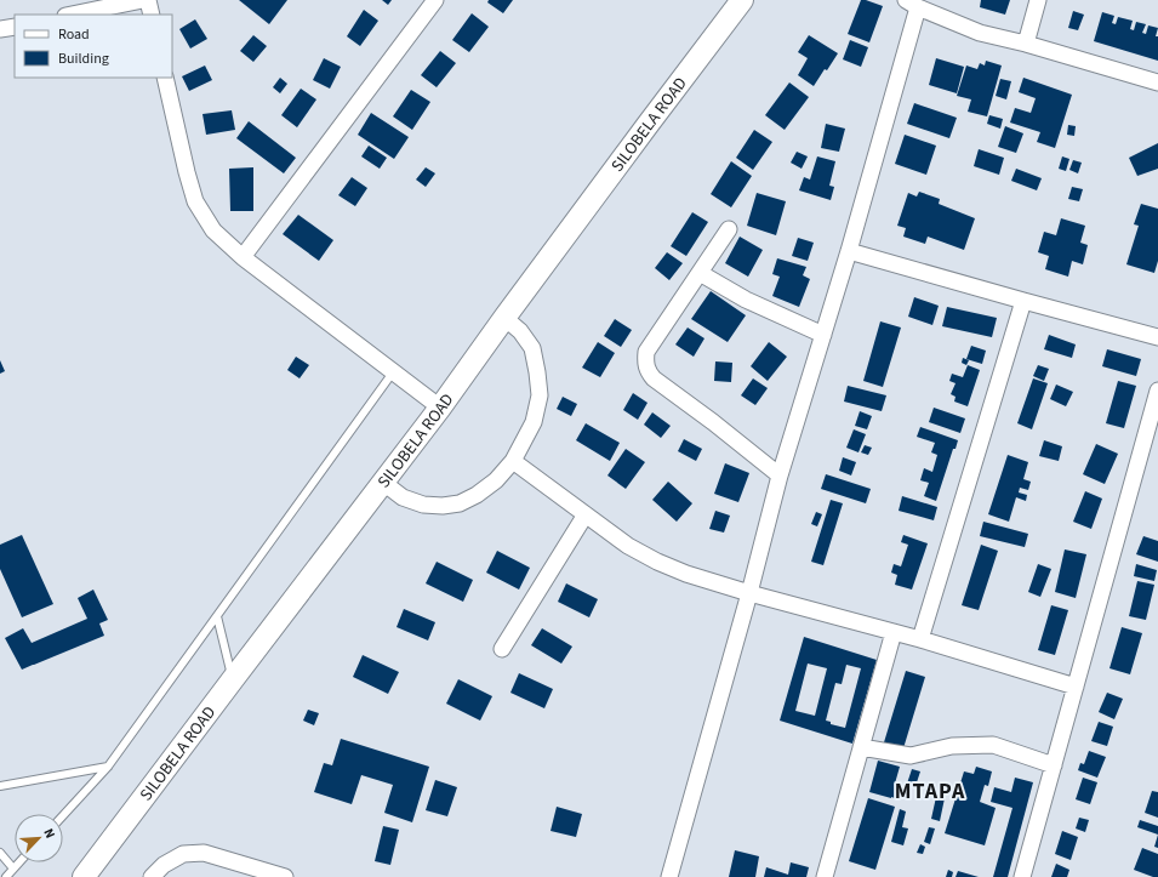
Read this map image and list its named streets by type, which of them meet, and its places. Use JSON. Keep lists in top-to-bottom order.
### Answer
{
  "streets": {
    "street": ["SILOBELA ROAD"]
  },
  "districts": ["MTAPA"],
  "legend": ["Road", "Building"],
  "north": "top right"
}
